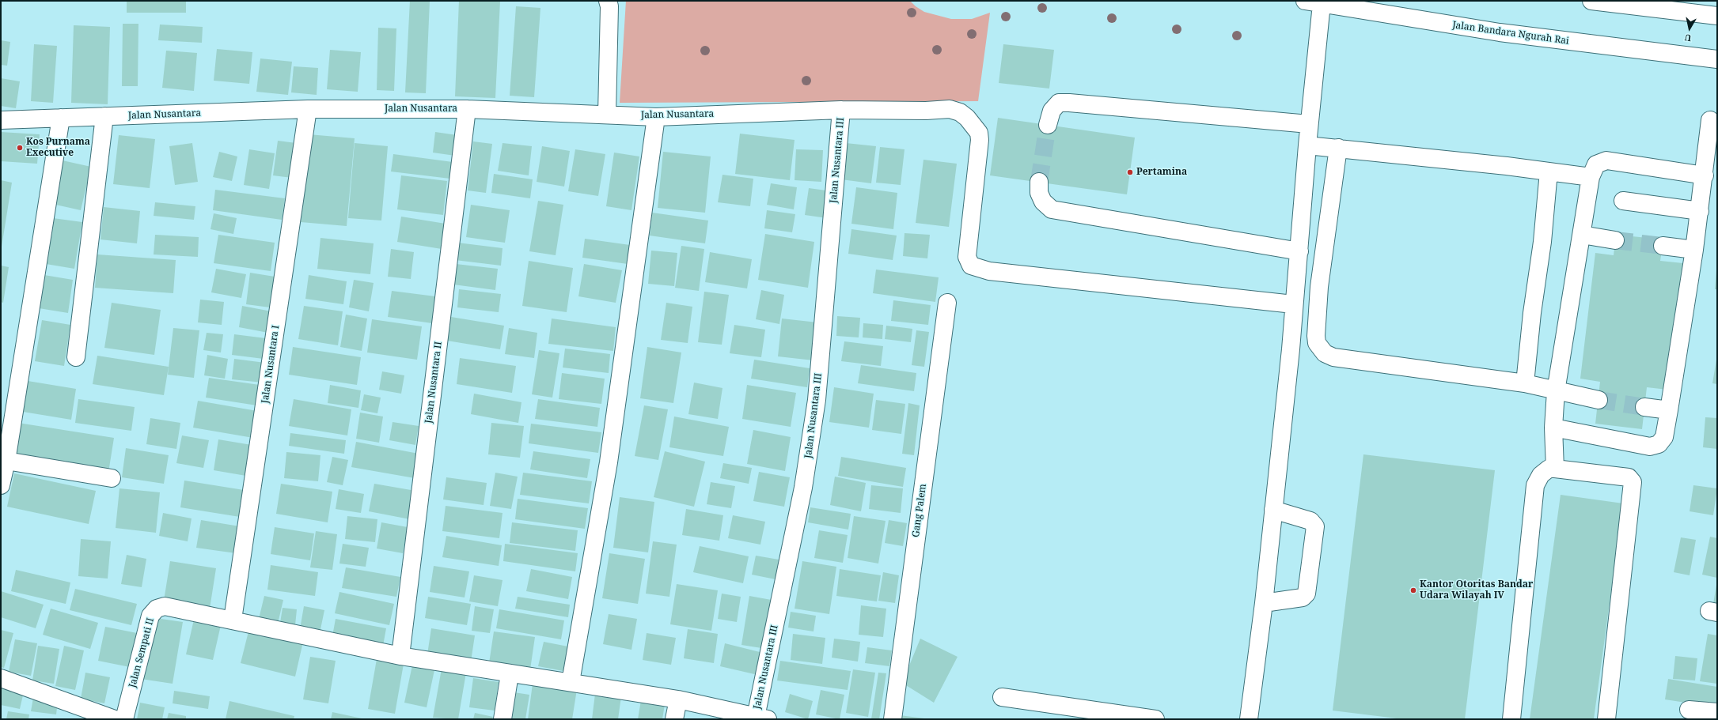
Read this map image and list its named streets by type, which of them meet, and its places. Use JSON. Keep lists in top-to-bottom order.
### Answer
{
  "streets": {
    "street": [
      "Jalan Bandara Ngurah Rai",
      "Jalan Nusantara",
      "Jalan Nusantara III",
      "Jalan Nusantara I",
      "Jalan Nusantara II",
      "Gang Palem",
      "Jalan Sempati II"
    ]
  },
  "crossings": [
    ["Jalan Nusantara", "Jalan Nusantara III"],
    ["Jalan Nusantara", "Jalan Nusantara I"],
    ["Jalan Nusantara", "Jalan Nusantara II"],
    ["Jalan Nusantara I", "Jalan Sempati II"]
  ],
  "places": ["Kos Purnama Executive", "Pertamina", "Kantor Otoritas Bandar Udara Wilayah IV"],
  "north": "bottom"
}
